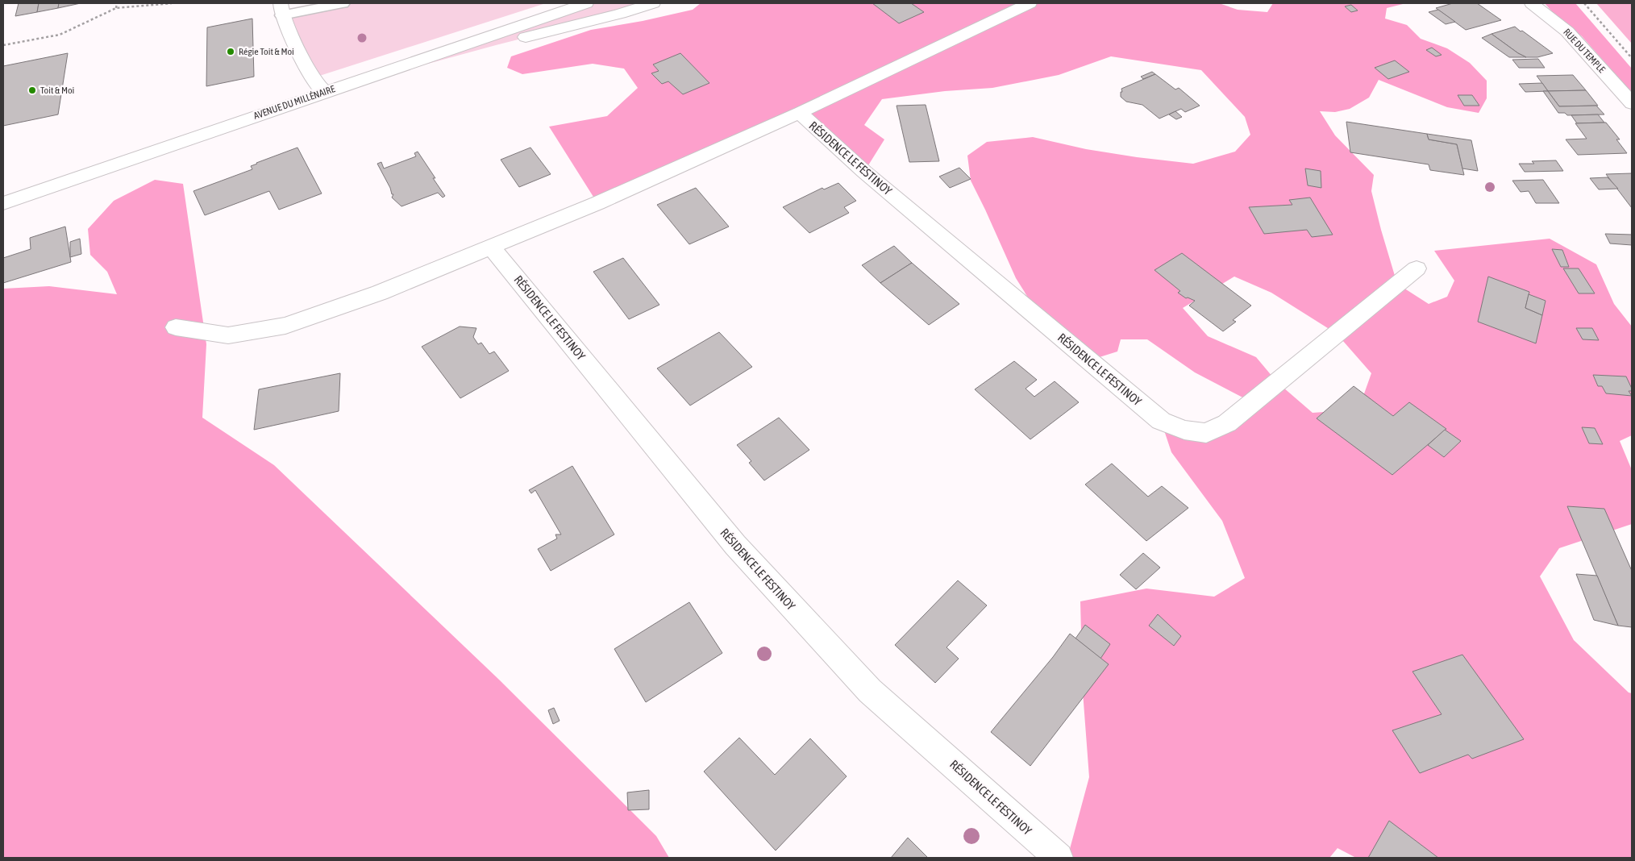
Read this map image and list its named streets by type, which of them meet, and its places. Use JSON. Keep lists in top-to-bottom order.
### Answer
{
  "streets": {
    "street": ["RUE DU TEMPLE", "AVENUE DU MILLÉNAIRE", "RÉSIDENCE LE FESTINOY"]
  },
  "places": ["Régie Toit & Moi", "Toit & Moi"]
}
